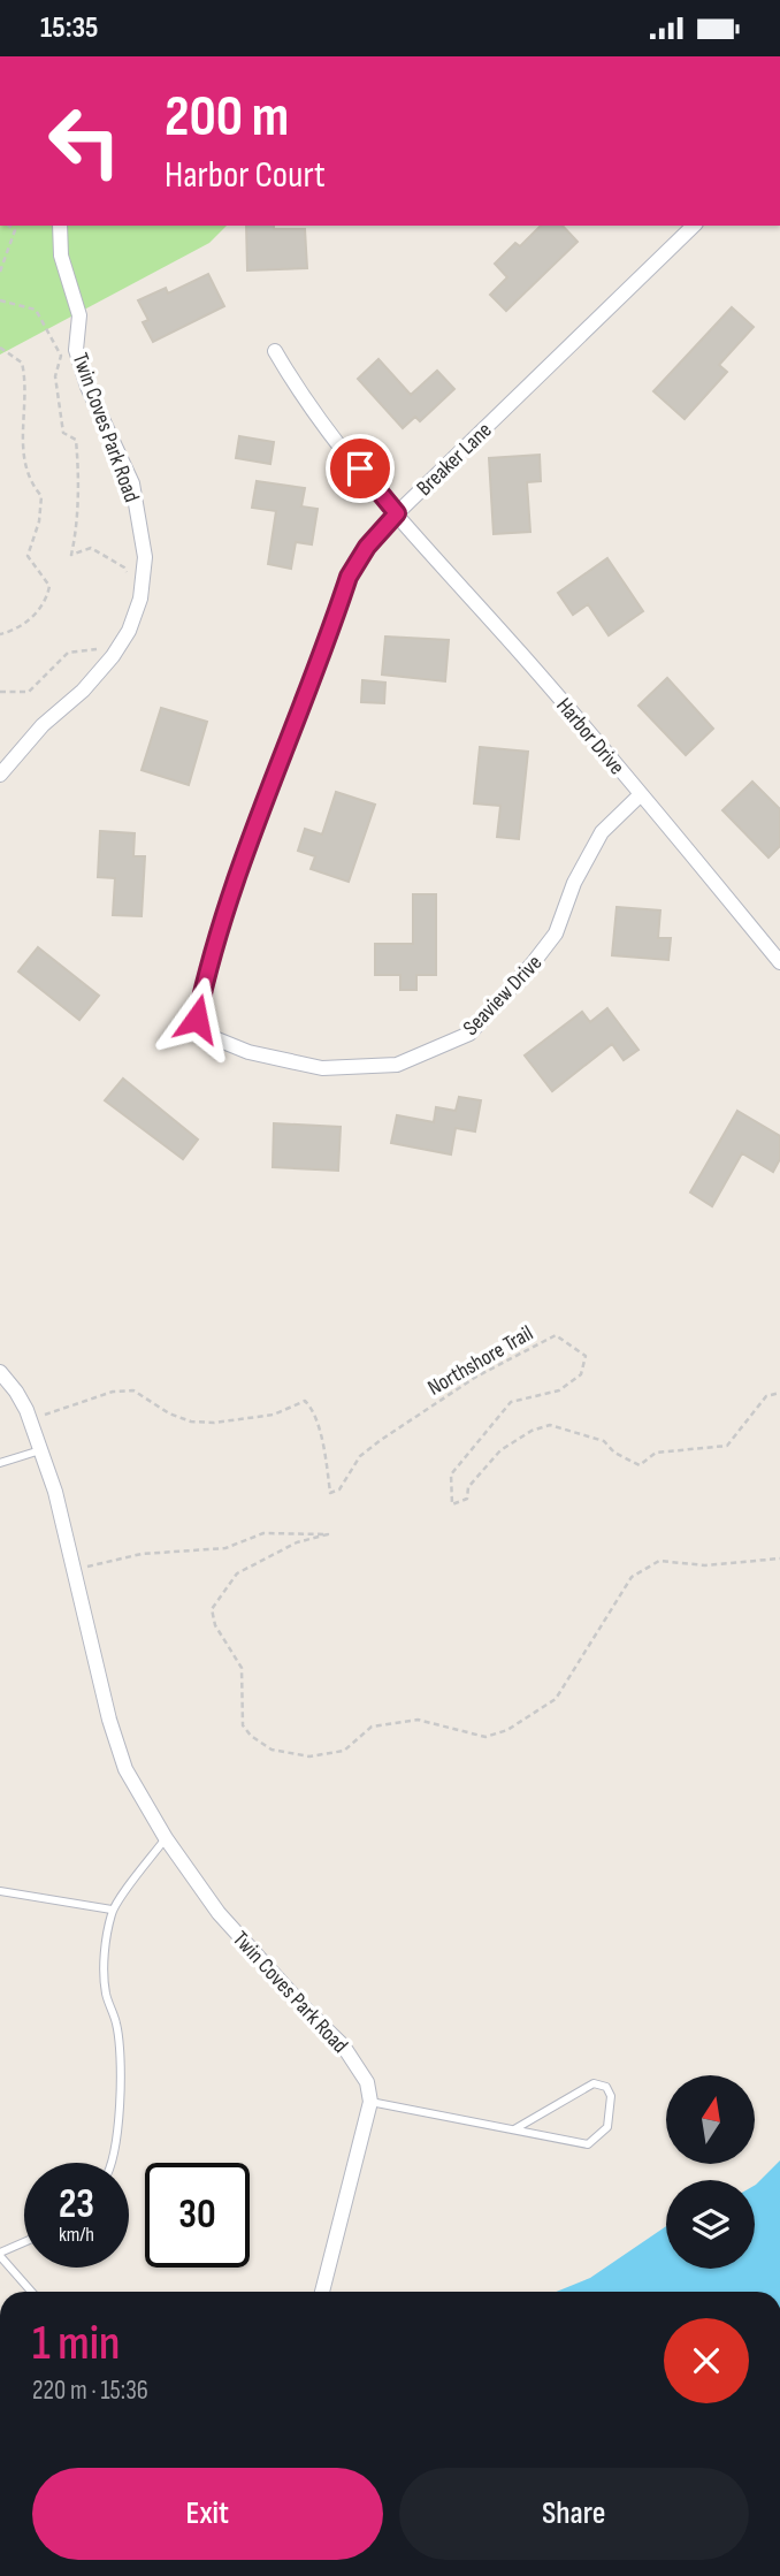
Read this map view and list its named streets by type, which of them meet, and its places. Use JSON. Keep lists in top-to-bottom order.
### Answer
{
  "streets": {
    "street": [
      "Twin Coves Park Road",
      "Breaker Lane",
      "Harbor Drive",
      "Seaview Drive"
    ],
    "path": ["Northshore Trail"]
  },
  "crossings": [
    ["Twin Coves Park Road", "Northshore Trail"],
    ["Breaker Lane", "Harbor Drive"],
    ["Breaker Lane", "Seaview Drive"],
    ["Harbor Drive", "Seaview Drive"]
  ],
  "north": "top",
  "page": {
    "status": "15:35",
    "turn": ["200 m", "Harbor Court"],
    "speed": "23 km/h",
    "limit": "30",
    "heading": ["1 min", "220 m · 15:36"],
    "buttons": ["Exit", "Share"]
  }
}
